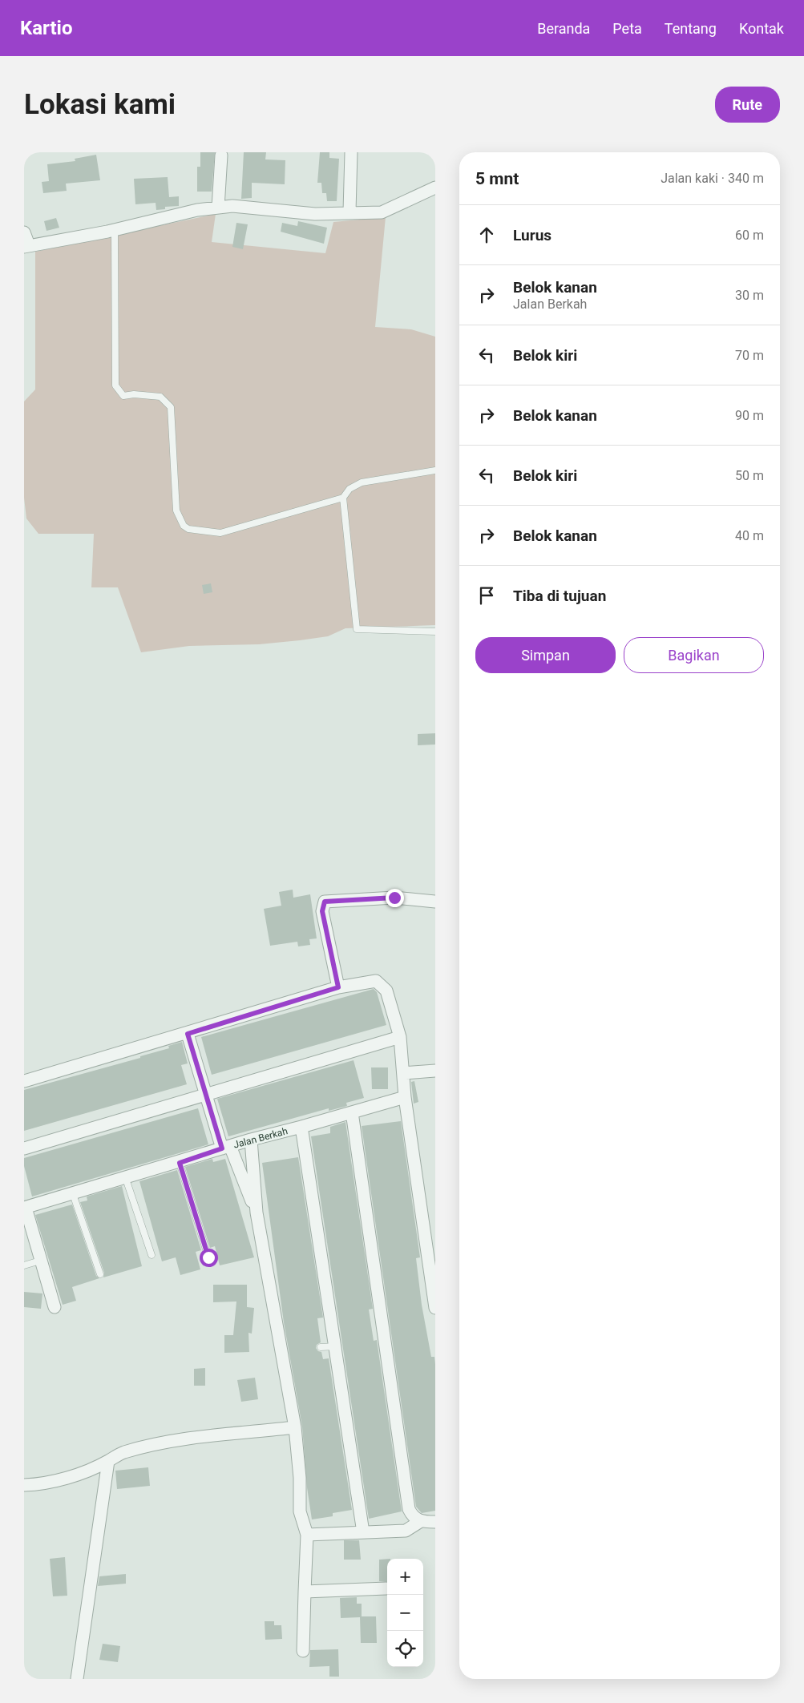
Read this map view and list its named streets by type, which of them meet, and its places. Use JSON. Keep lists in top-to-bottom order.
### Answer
{
  "streets": {
    "street": ["Jalan Berkah"]
  },
  "page": {
    "header": "Kartio",
    "nav": [
      "Beranda",
      "Peta",
      "Tentang",
      "Kontak"
    ],
    "buttons": [
      "Rute",
      ["Simpan", "Bagikan"]
    ],
    "title": "Lokasi kami",
    "heading": ["5 mnt", "Jalan kaki · 340 m"],
    "list": [
      ["Lurus", "60 m"],
      ["Belok kanan", "Jalan Berkah", "30 m"],
      ["Belok kiri", "70 m"],
      ["Belok kanan", "90 m"],
      ["Belok kiri", "50 m"],
      ["Belok kanan", "40 m"],
      "Tiba di tujuan"
    ],
    "map_buttons": ["+", "−"]
  }
}
